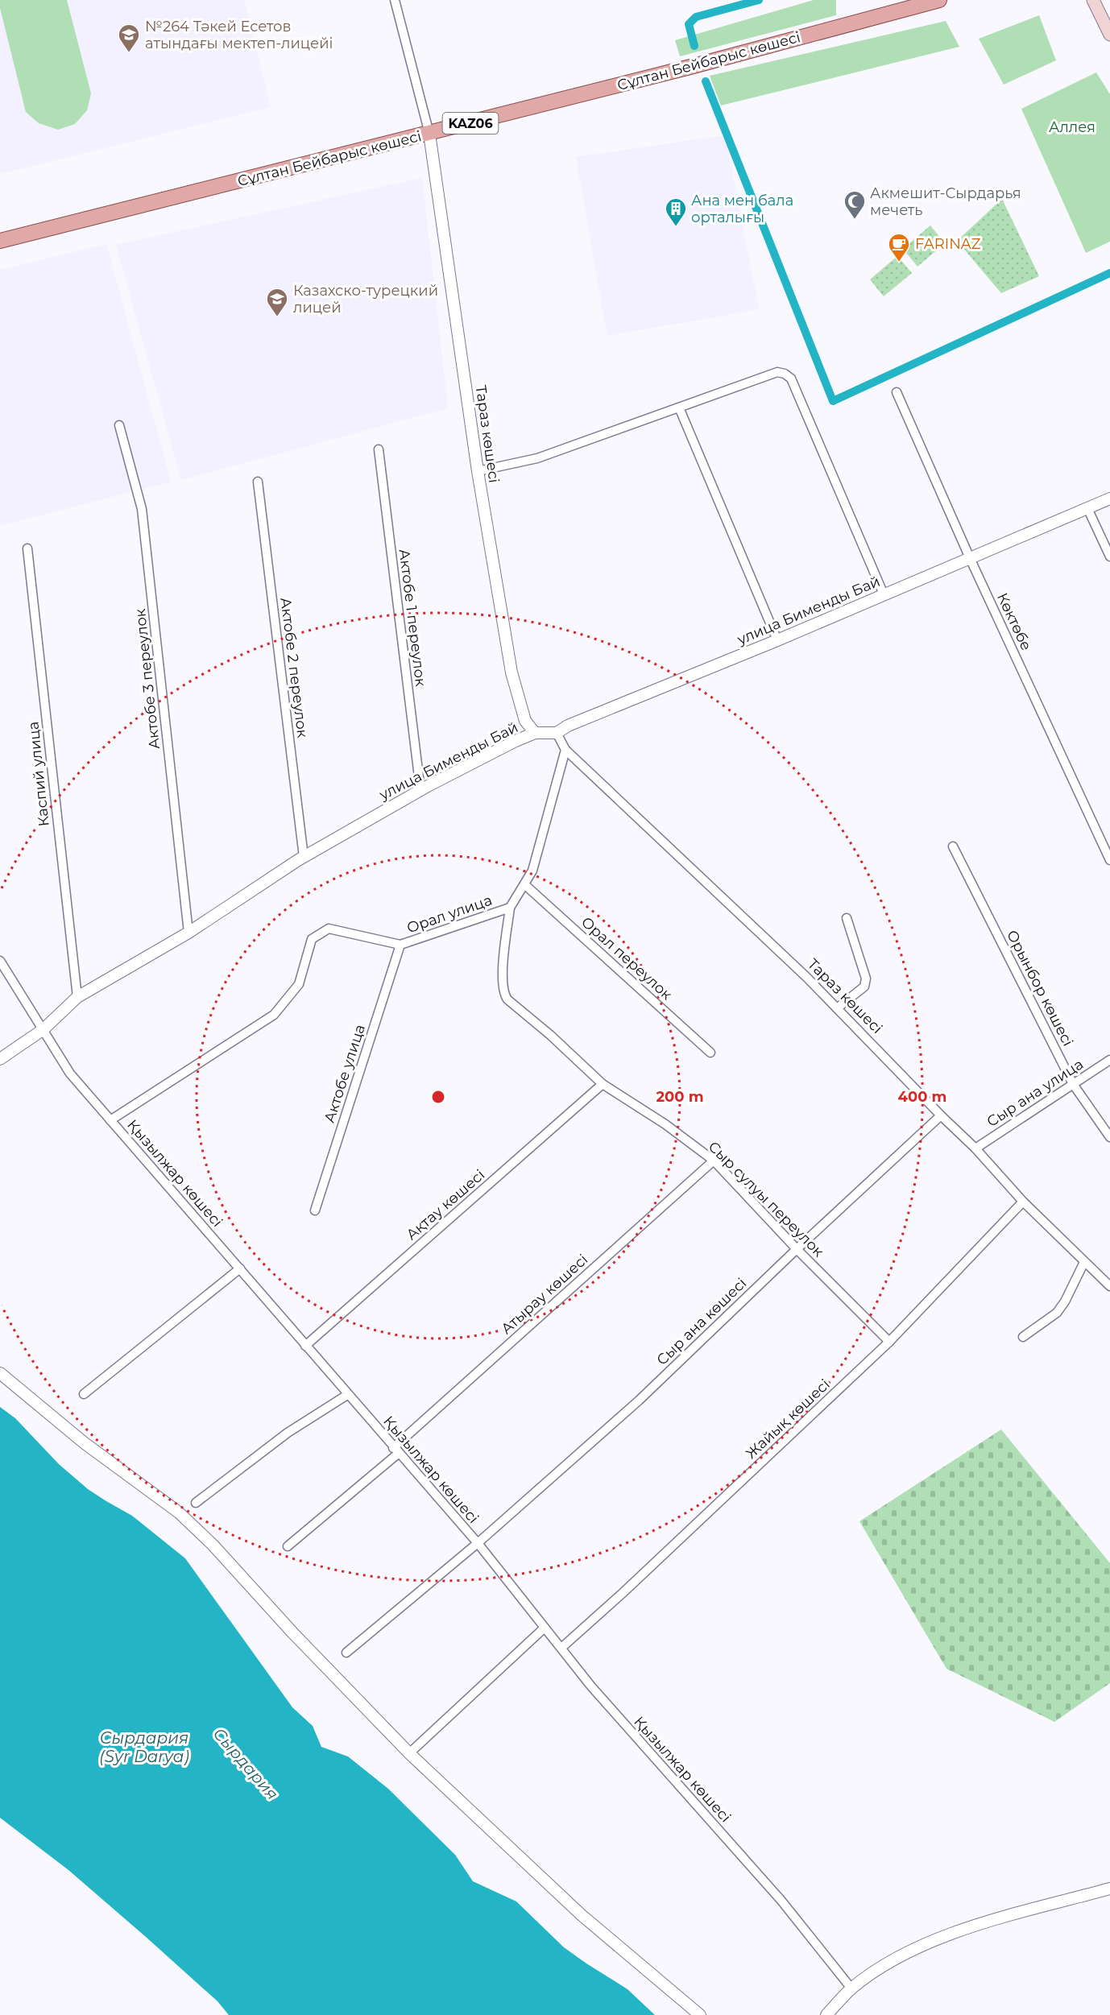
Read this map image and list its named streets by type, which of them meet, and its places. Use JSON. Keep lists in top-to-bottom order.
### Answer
{
  "streets": {
    "main road": ["Сұлтан Бейбарыс көшесі", "KAZ06"],
    "street": [
      "Тараз көшесі",
      "улица Бименды Бай",
      "Актобе 1 переулок",
      "Көктөбе",
      "Актобе 2 переулок",
      "Актобе 3 переулок",
      "Каспий улица",
      "Орал улица",
      "Орал переулок",
      "Орынбор көшесі",
      "Актобе улица",
      "Сыр ана улица",
      "Қызылжар көшесі",
      "Сыр сулуы переулок",
      "Ақтау көшесі",
      "Атырау көшесі",
      "Сыр ана көшесі",
      "Жайық көшесі"
    ]
  },
  "crossings": [
    ["Сұлтан Бейбарыс көшесі", "Тараз көшесі"],
    ["Тараз көшесі", "улица Бименды Бай"],
    ["Тараз көшесі", "Орал улица"],
    ["Тараз көшесі", "Сыр ана улица"],
    ["Тараз көшесі", "Сыр ана көшесі"],
    ["Тараз көшесі", "Жайық көшесі"],
    ["улица Бименды Бай", "Актобе 1 переулок"],
    ["улица Бименды Бай", "Көктөбе"],
    ["улица Бименды Бай", "Актобе 2 переулок"],
    ["улица Бименды Бай", "Актобе 3 переулок"],
    ["улица Бименды Бай", "Каспий улица"],
    ["улица Бименды Бай", "Қызылжар көшесі"],
    ["Орал улица", "Орал переулок"],
    ["Орал улица", "Актобе улица"],
    ["Орал улица", "Қызылжар көшесі"],
    ["Орал улица", "Сыр сулуы переулок"],
    ["Орынбор көшесі", "Сыр ана улица"],
    ["Қызылжар көшесі", "Ақтау көшесі"],
    ["Қызылжар көшесі", "Атырау көшесі"],
    ["Қызылжар көшесі", "Сыр ана көшесі"],
    ["Қызылжар көшесі", "Жайық көшесі"],
    ["Сыр сулуы переулок", "Ақтау көшесі"],
    ["Сыр сулуы переулок", "Атырау көшесі"],
    ["Сыр сулуы переулок", "Сыр ана көшесі"],
    ["Сыр сулуы переулок", "Жайық көшесі"]
  ],
  "water": ["Сырдария (Syr Darya)", "Сырдария"],
  "parks": ["Аллея"],
  "places": {
    "school or university": ["№264 Тәкей Есетов атындағы мектеп-лицейі", "Казахско-турецкий лицей"],
    "mosque": ["Акмешит-Сырдарья мечеть"],
    "building": ["Ана мен бала орталығы"],
    "cafe": ["FARINAZ"]
  },
  "rings": ["200 m", "400 m"]
}
